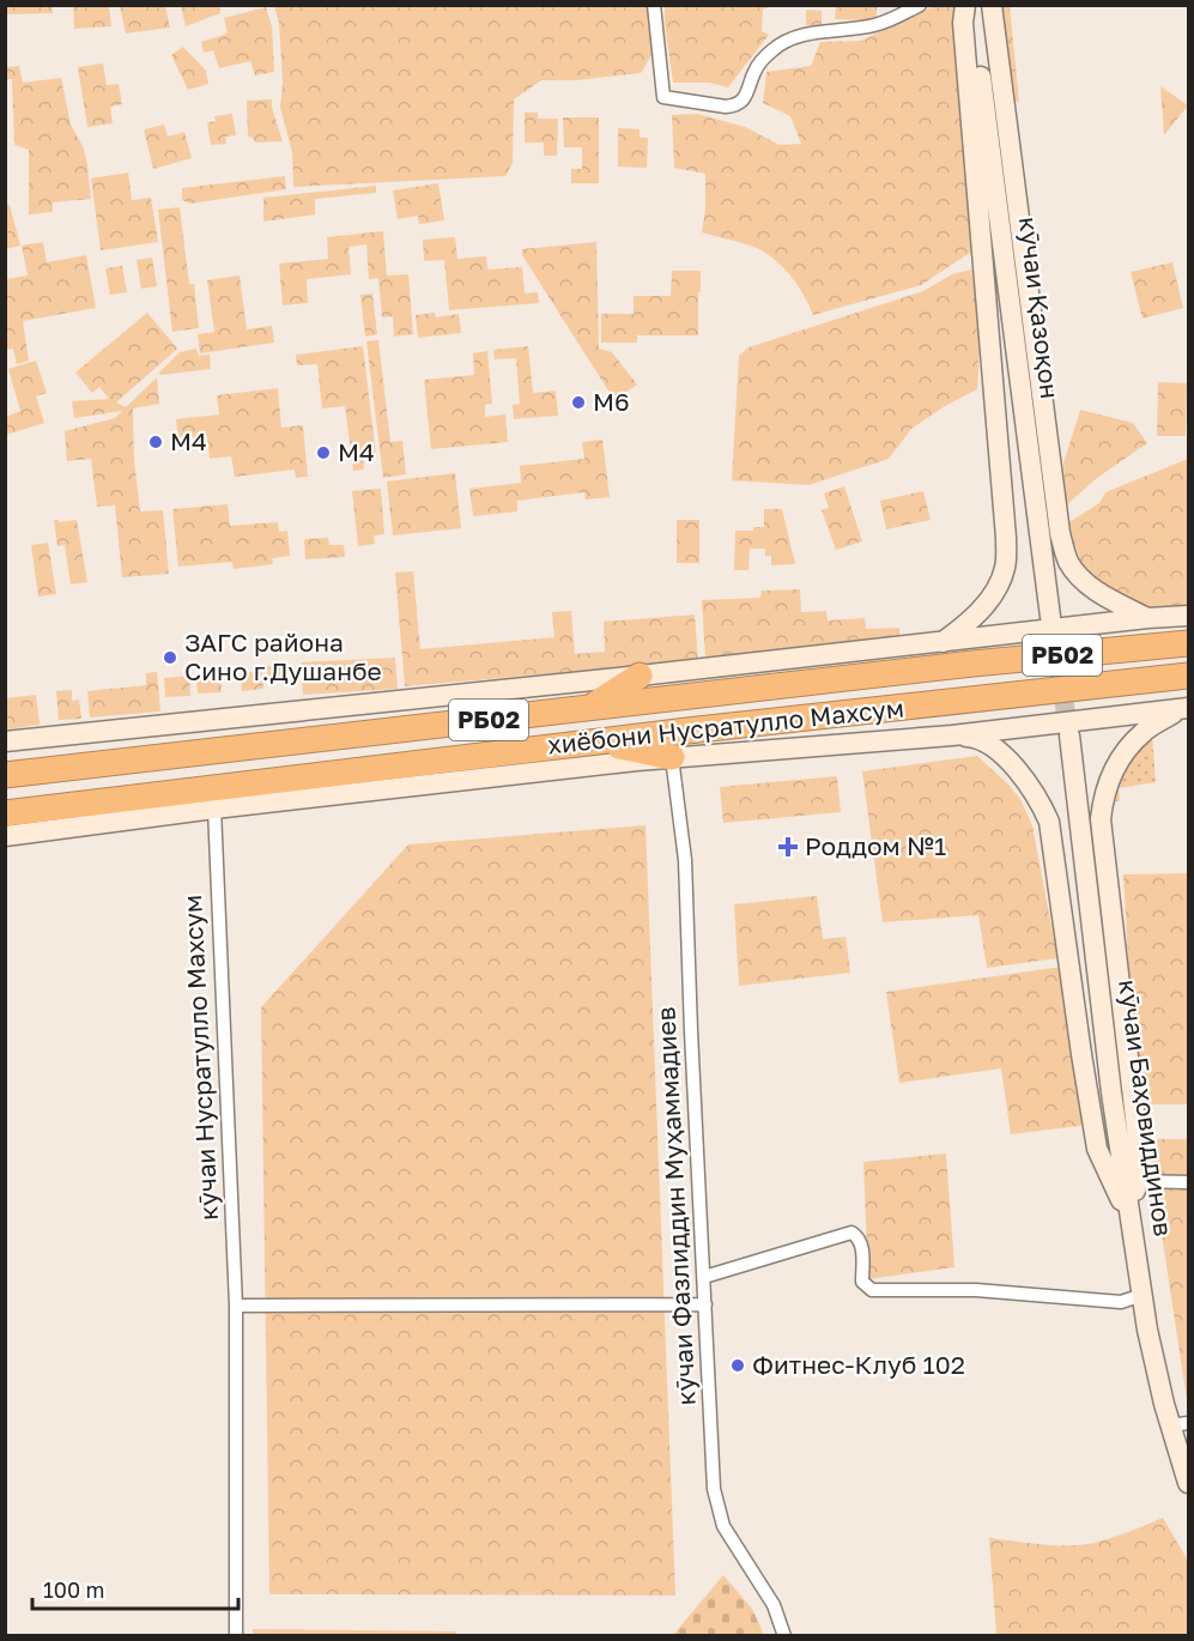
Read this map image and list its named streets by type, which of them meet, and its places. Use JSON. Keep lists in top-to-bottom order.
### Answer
{
  "streets": {
    "highway": ["РБ02", "хиёбони Нусратулло Махсум"],
    "street": [
      "кӯчаи Қазоқон",
      "кӯчаи Нусратулло Махсум",
      "кӯчаи Баҳовиддинов",
      "кӯчаи Фазлиддин Муҳаммадиев"
    ]
  },
  "places": {
    "other": [
      "М6",
      "M4",
      "М4",
      "ЗАГС района Сино г.Душанбе",
      "Фитнес-Клуб 102"
    ],
    "health": ["Роддом №1"]
  },
  "scale_bar": "100 m"
}
